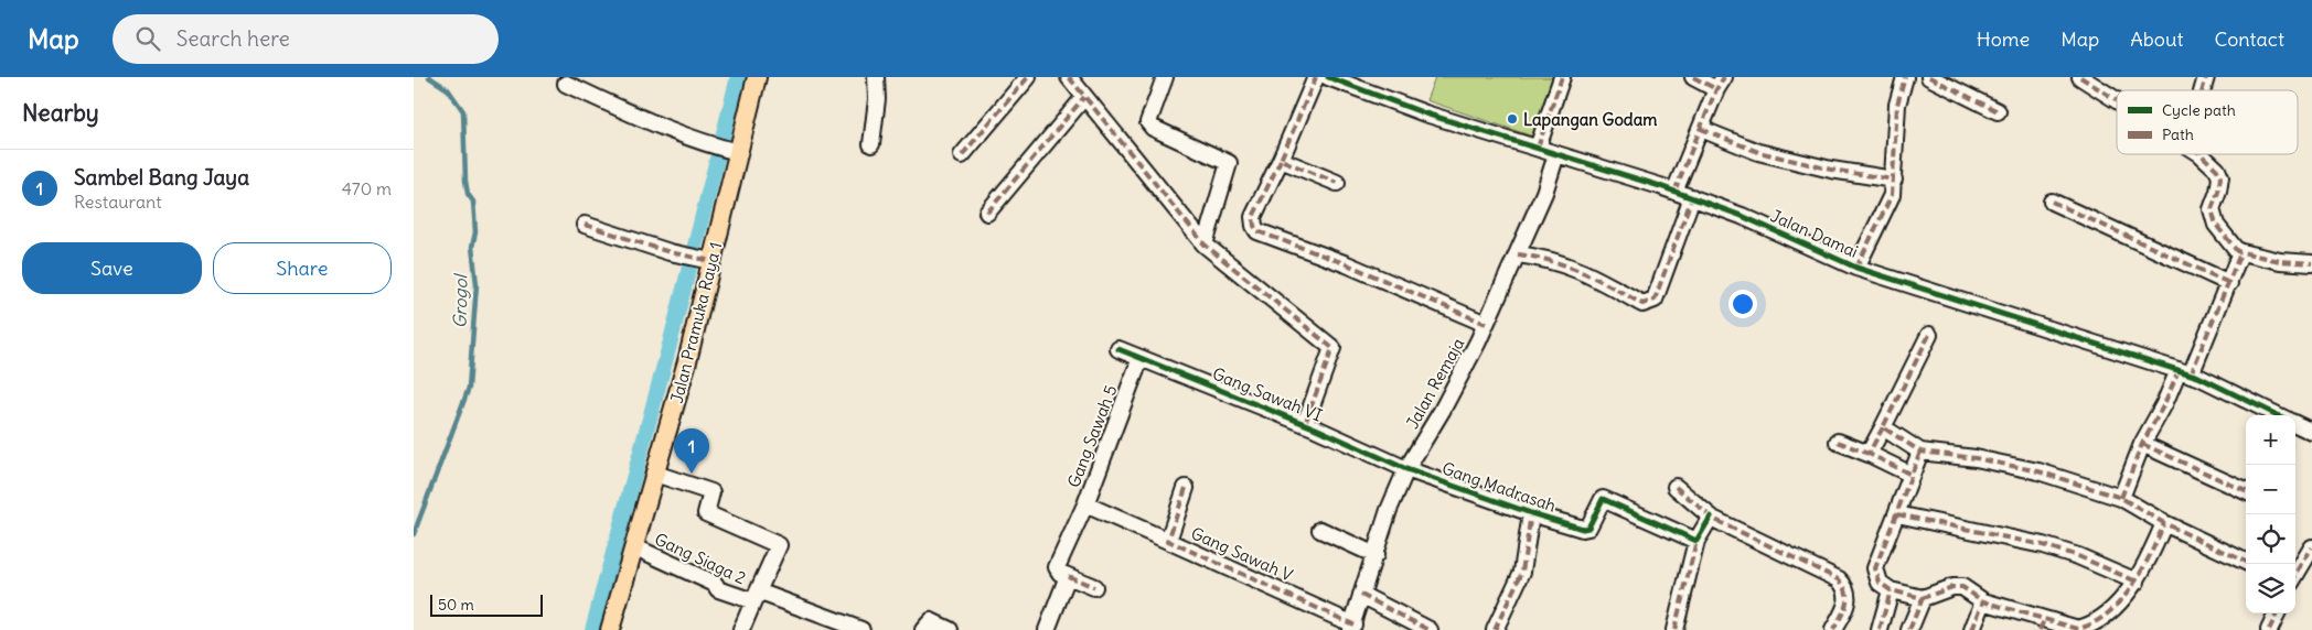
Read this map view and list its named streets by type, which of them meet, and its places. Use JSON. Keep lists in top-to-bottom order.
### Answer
{
  "streets": {
    "main road": ["Jalan Pramuka Raya 1"],
    "street": [
      "Jalan Damai",
      "Jalan Remaja",
      "Gang Sawah VI",
      "Gang Sawah 5",
      "Gang Madrasah",
      "Gang Sawah V",
      "Gang Siaga 2"
    ]
  },
  "crossings": [
    ["Jalan Damai", "Jalan Remaja"],
    ["Jalan Pramuka Raya 1", "Gang Siaga 2"],
    ["Jalan Remaja", "Gang Sawah VI"],
    ["Jalan Remaja", "Gang Madrasah"],
    ["Jalan Remaja", "Gang Sawah V"],
    ["Gang Sawah VI", "Gang Sawah 5"],
    ["Gang Sawah VI", "Gang Madrasah"],
    ["Gang Sawah 5", "Gang Sawah V"]
  ],
  "water": ["Grogol"],
  "places": ["Lapangan Godam"],
  "legend": ["Cycle path", "Path"],
  "scale_bar": "50 m",
  "page": {
    "header": "Map",
    "search": "Search here",
    "nav": [
      "Home",
      "Map",
      "About",
      "Contact"
    ],
    "heading": "Nearby",
    "list": [
      {
        "mark": "1",
        "name": "Sambel Bang Jaya",
        "note": "Restaurant",
        "value": "470 m"
      }
    ],
    "buttons": ["Save", "Share"],
    "map_buttons": ["+", "−"],
    "pins": "1",
    "scale": "50 m"
  }
}
